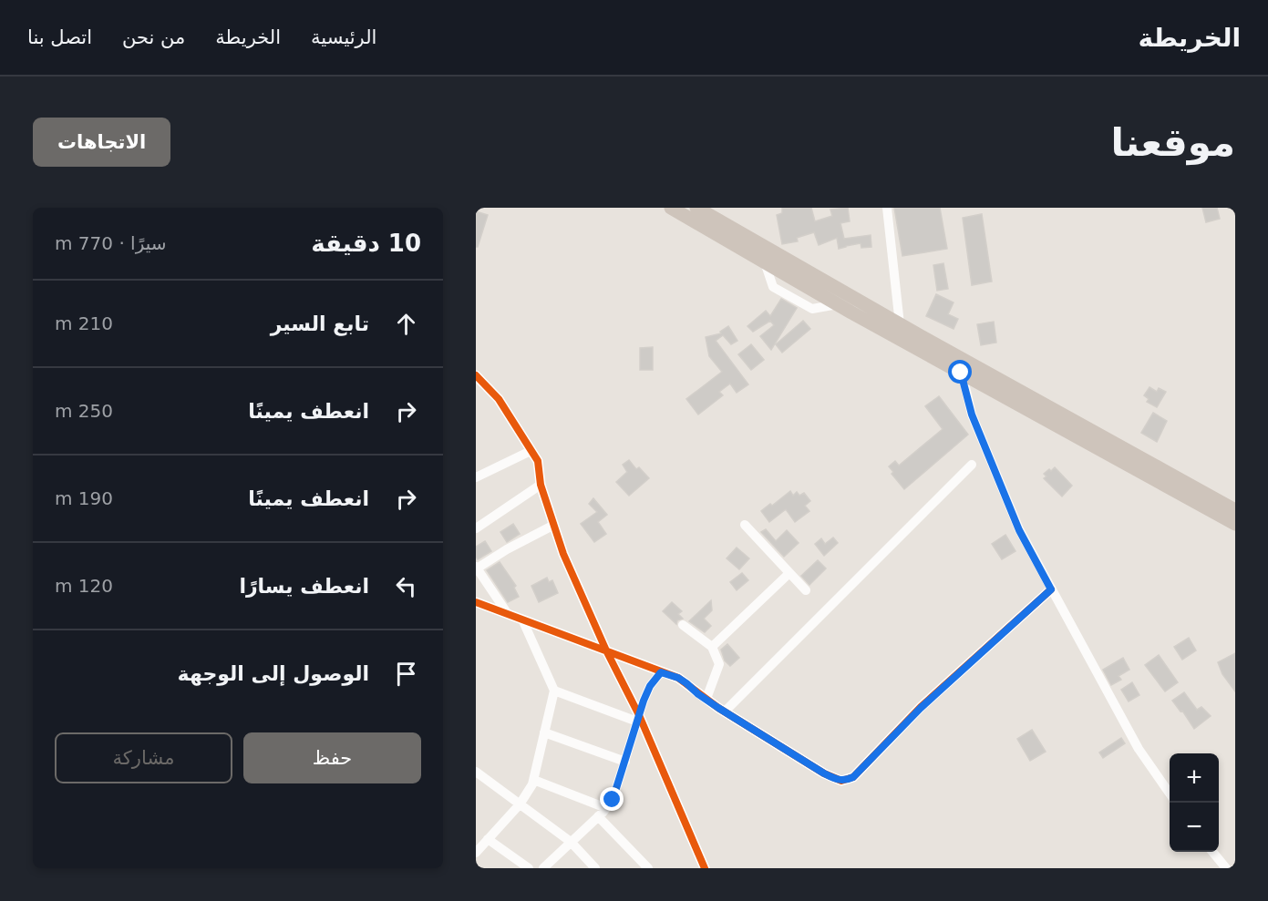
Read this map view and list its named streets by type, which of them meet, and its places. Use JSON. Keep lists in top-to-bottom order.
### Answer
{
  "page": {
    "header": "الخريطة",
    "nav": [
      "الرئيسية",
      "الخريطة",
      "من نحن",
      "اتصل بنا"
    ],
    "buttons": [
      "الاتجاهات",
      ["حفظ", "مشاركة"]
    ],
    "title": "موقعنا",
    "heading": ["10 دقيقة", "سيرًا · 770 m"],
    "list": [
      ["تابع السير", "210 m"],
      ["انعطف يمينًا", "250 m"],
      ["انعطف يمينًا", "190 m"],
      ["انعطف يسارًا", "120 m"],
      "الوصول إلى الوجهة"
    ],
    "map_buttons": ["+", "−"]
  }
}
